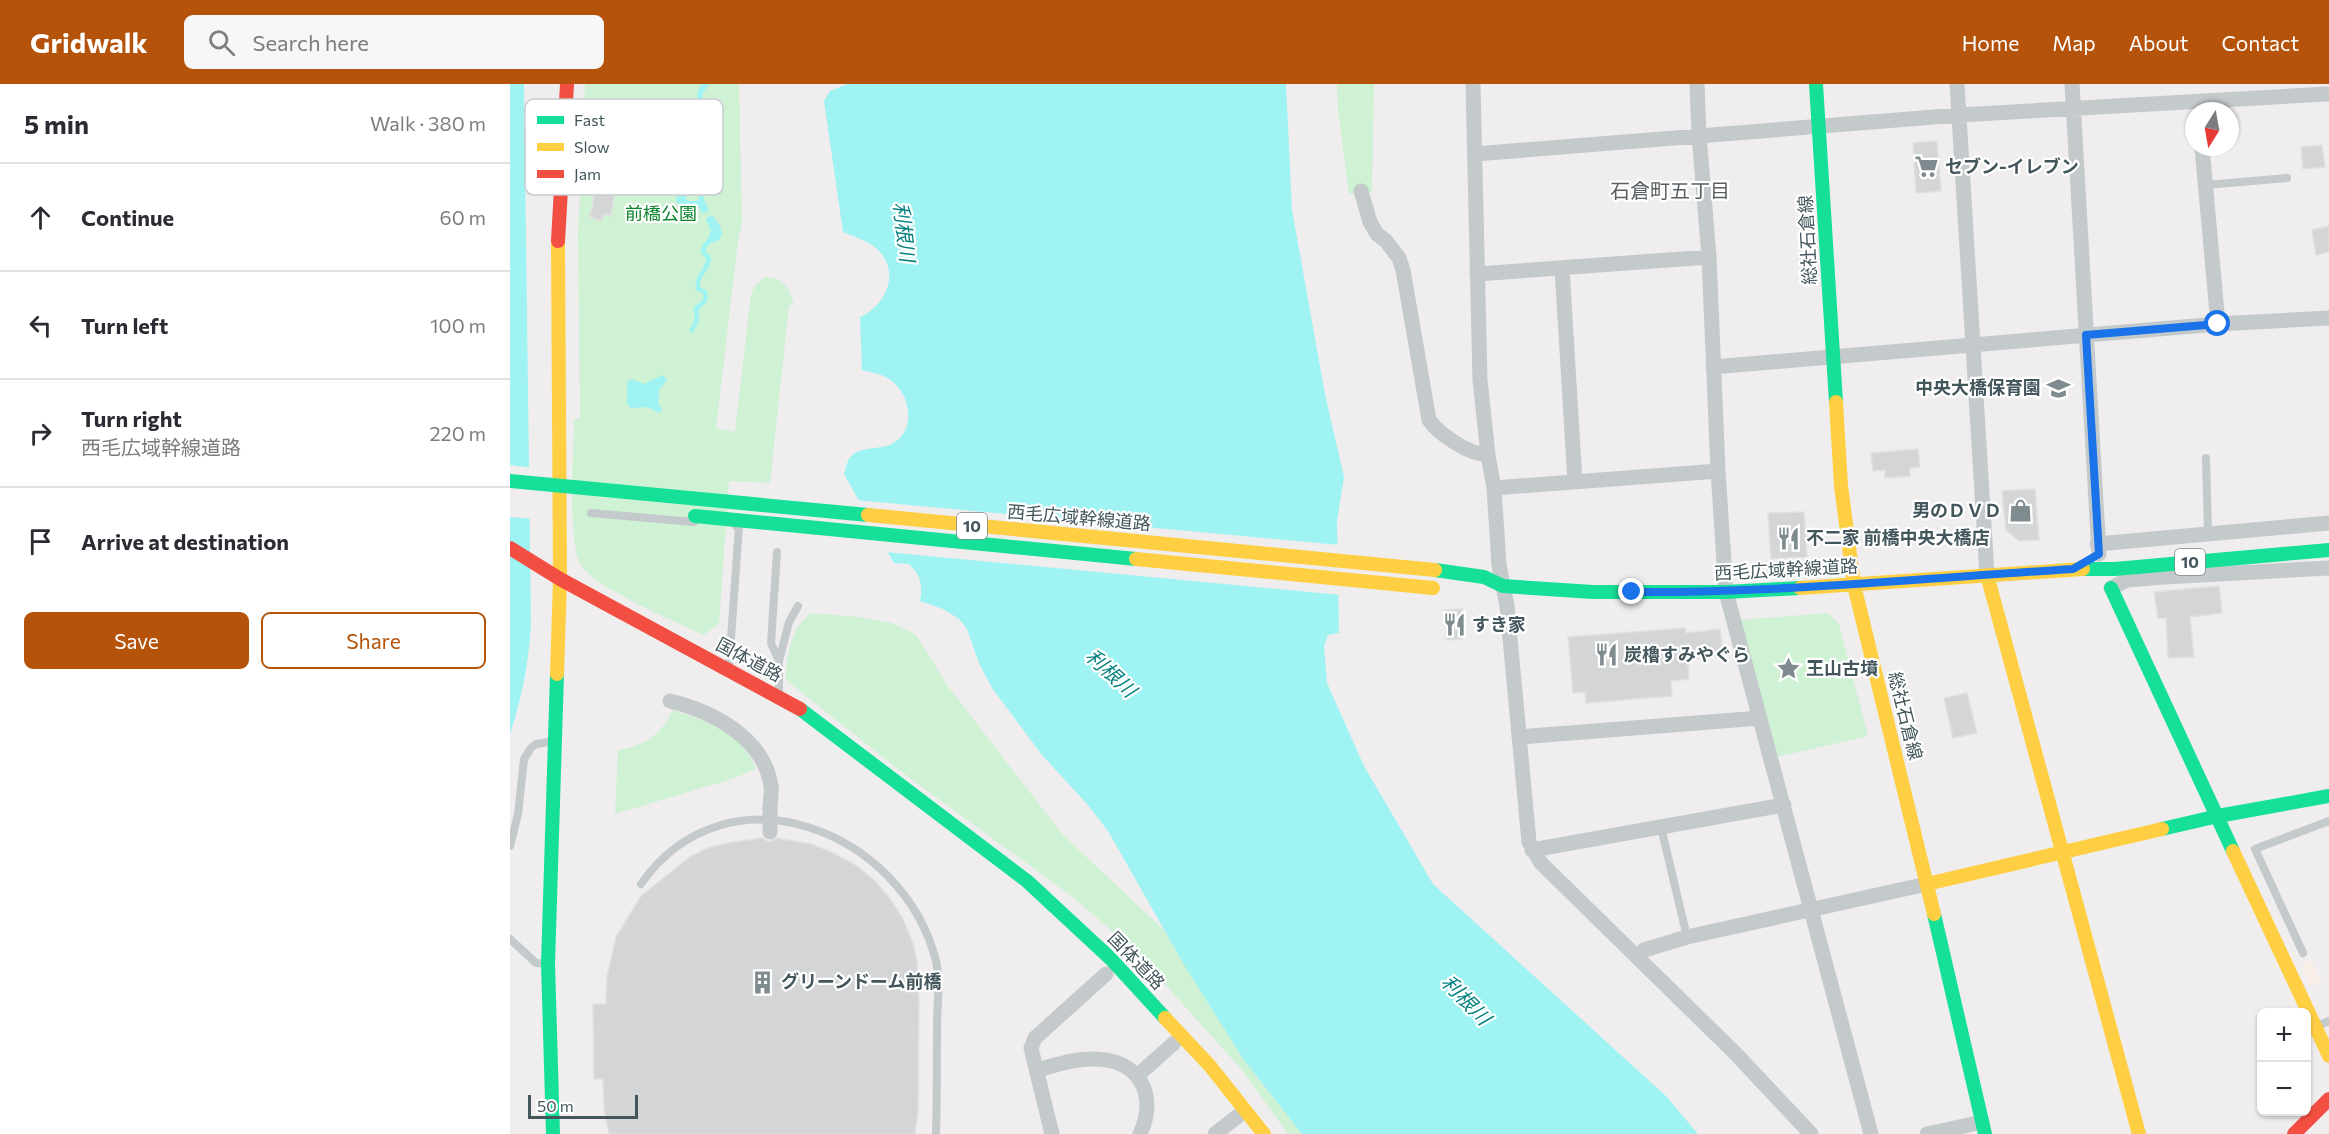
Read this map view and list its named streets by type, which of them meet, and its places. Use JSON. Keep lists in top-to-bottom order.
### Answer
{
  "streets": {
    "main road": [
      "総社石倉線",
      "西毛広域幹線道路",
      "10",
      "国体道路"
    ]
  },
  "crossings": [
    ["総社石倉線", "西毛広域幹線道路"]
  ],
  "districts": ["石倉町五丁目"],
  "water": ["利根川"],
  "parks": ["前橋公園"],
  "places": {
    "supermarket": ["セブン-イレブン"],
    "school or university": ["中央大橋保育園"],
    "shop": ["男のＤＶＤ"],
    "restaurant": ["不二家 前橋中央大橋店", "すき家", "炭櫓すみやぐら"],
    "place": ["王山古墳"],
    "building": ["グリーンドーム前橋"]
  },
  "legend": ["Fast", "Slow", "Jam"],
  "scale_bar": "50 m",
  "north": "bottom",
  "page": {
    "header": "Gridwalk",
    "search": "Search here",
    "nav": [
      "Home",
      "Map",
      "About",
      "Contact"
    ],
    "heading": ["5 min", "Walk · 380 m"],
    "list": [
      ["Continue", "60 m"],
      ["Turn left", "100 m"],
      ["Turn right", "西毛広域幹線道路", "220 m"],
      "Arrive at destination"
    ],
    "buttons": ["Save", "Share"],
    "map_buttons": ["+", "−"],
    "scale": "50 m"
  }
}
